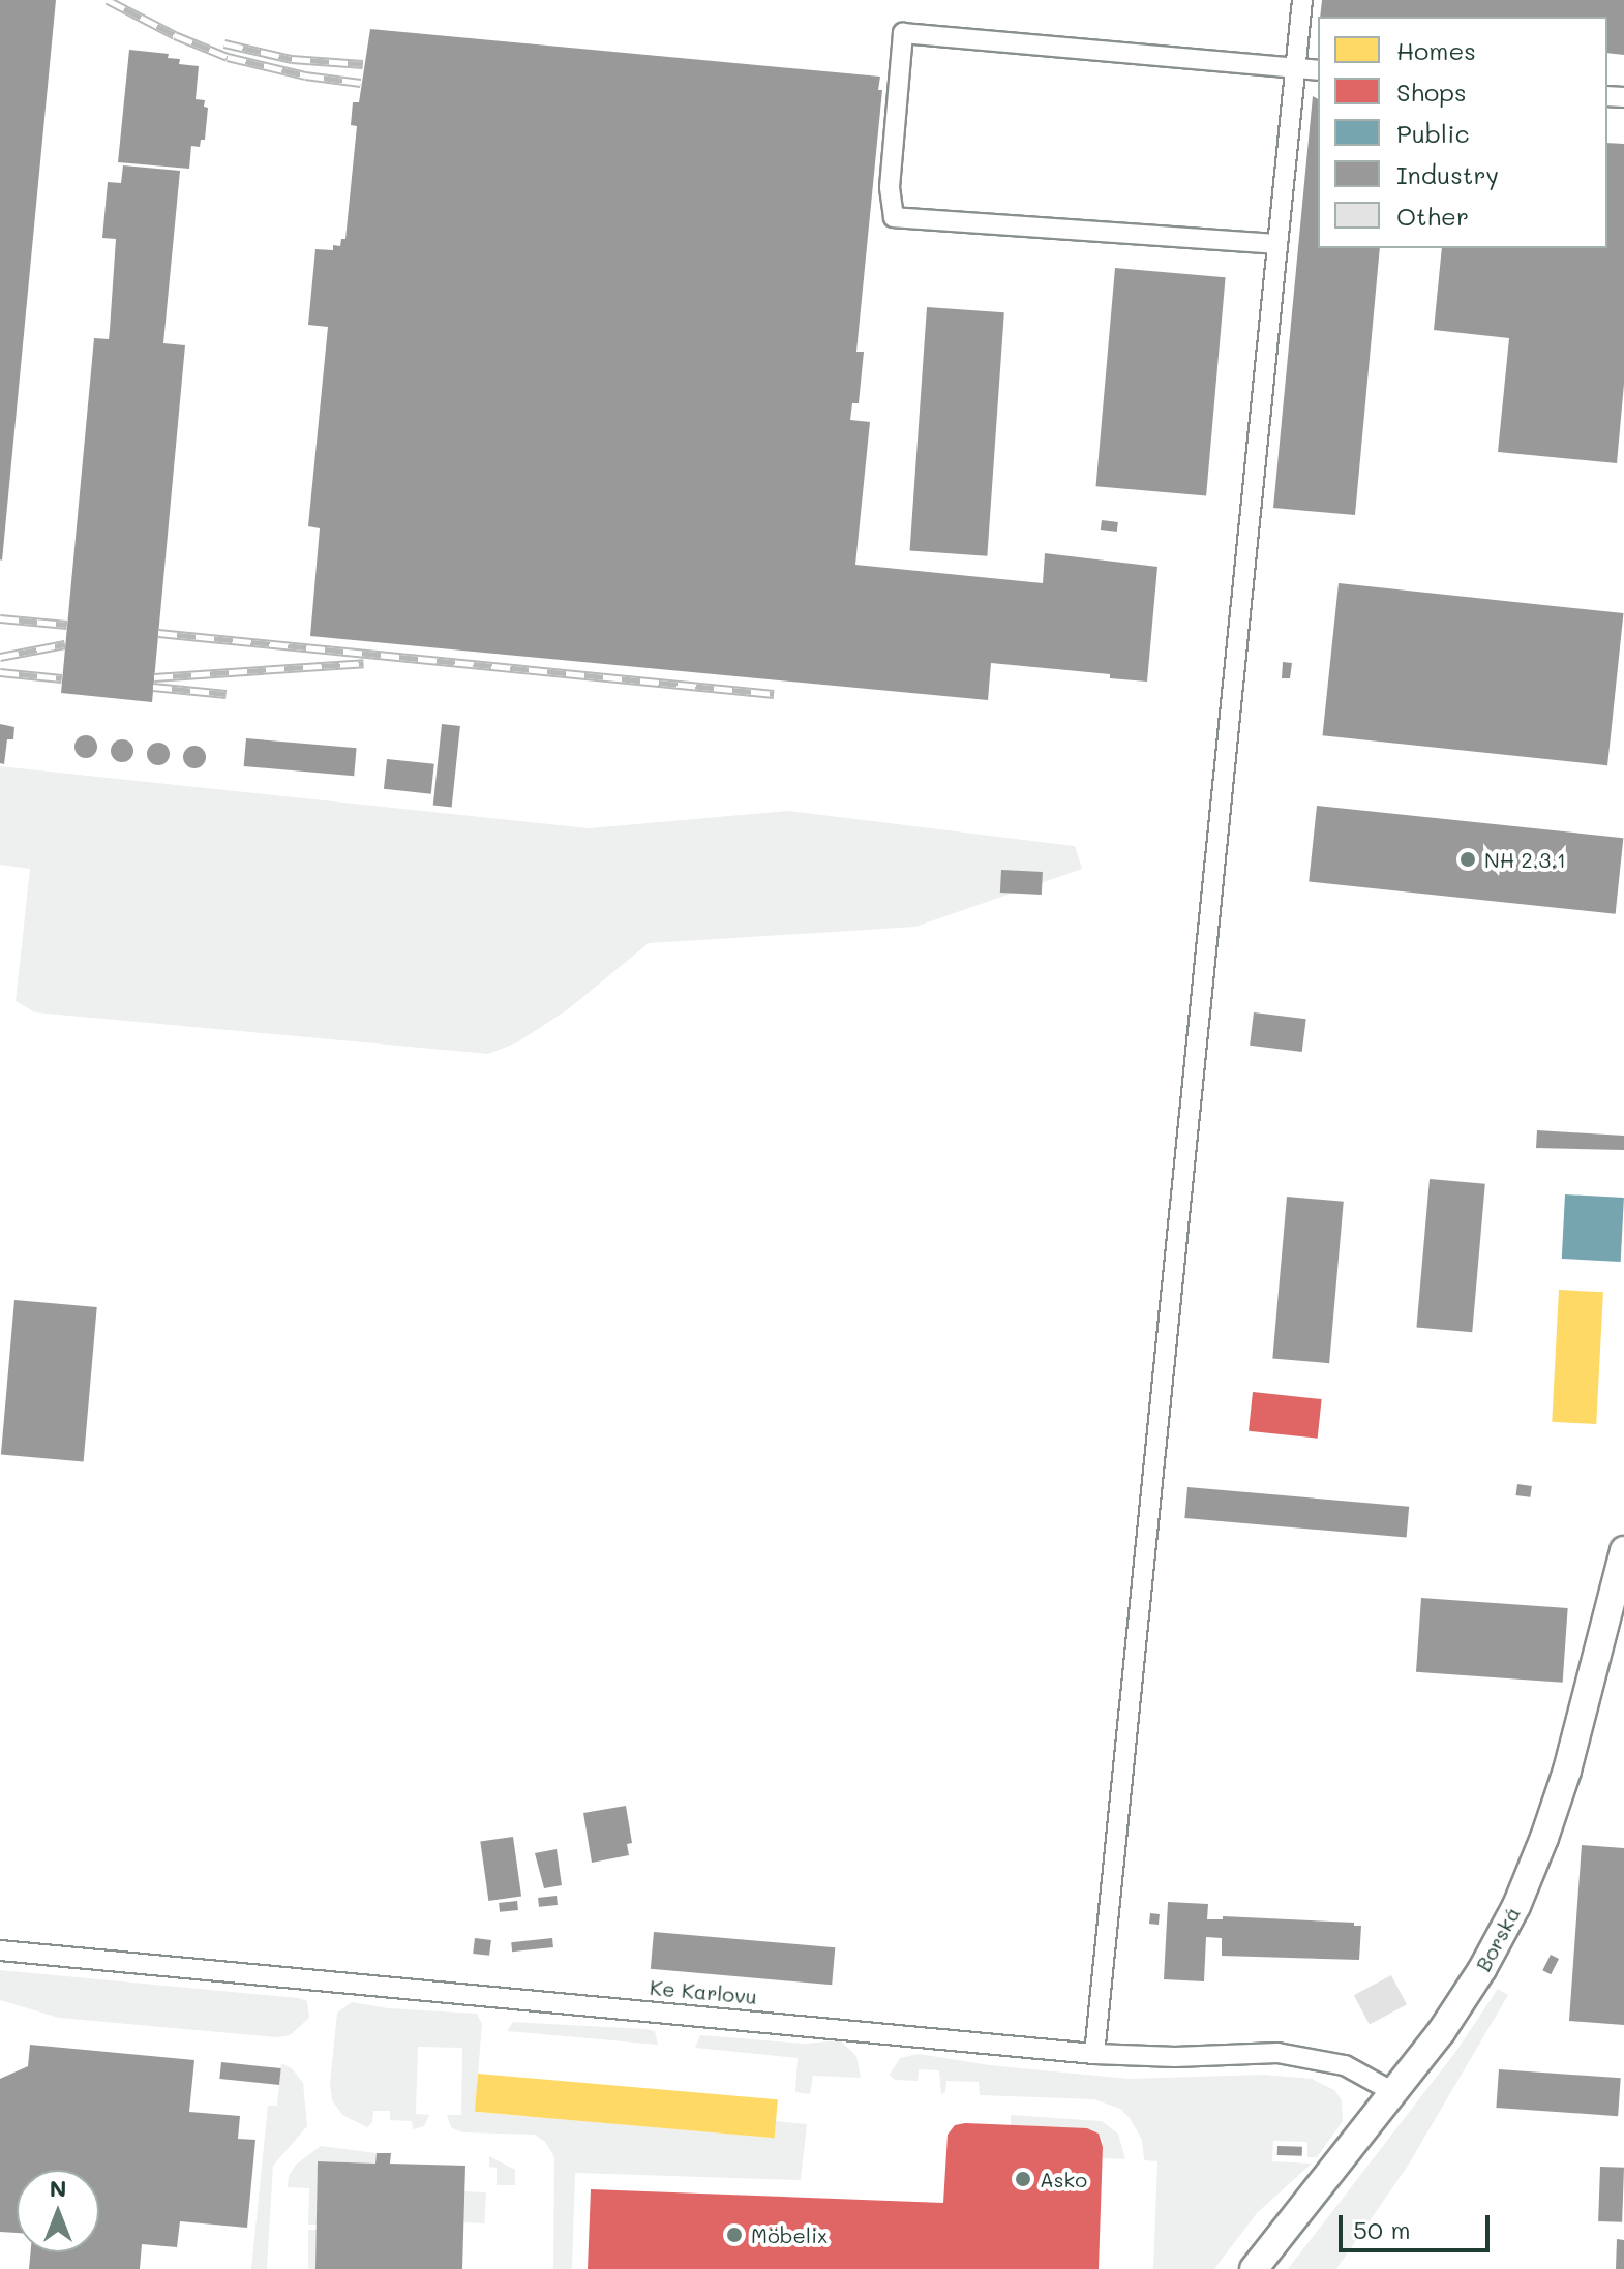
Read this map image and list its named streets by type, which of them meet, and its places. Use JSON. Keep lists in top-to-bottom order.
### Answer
{
  "streets": {
    "street": ["Borská", "Ke Karlovu"]
  },
  "crossings": [
    ["Borská", "Ke Karlovu"]
  ],
  "places": ["NH 2.3.1", "Asko", "Möbelix"],
  "legend": [
    "Homes",
    "Shops",
    "Public",
    "Industry",
    "Other"
  ],
  "scale_bar": "50 m",
  "north": "top"
}
